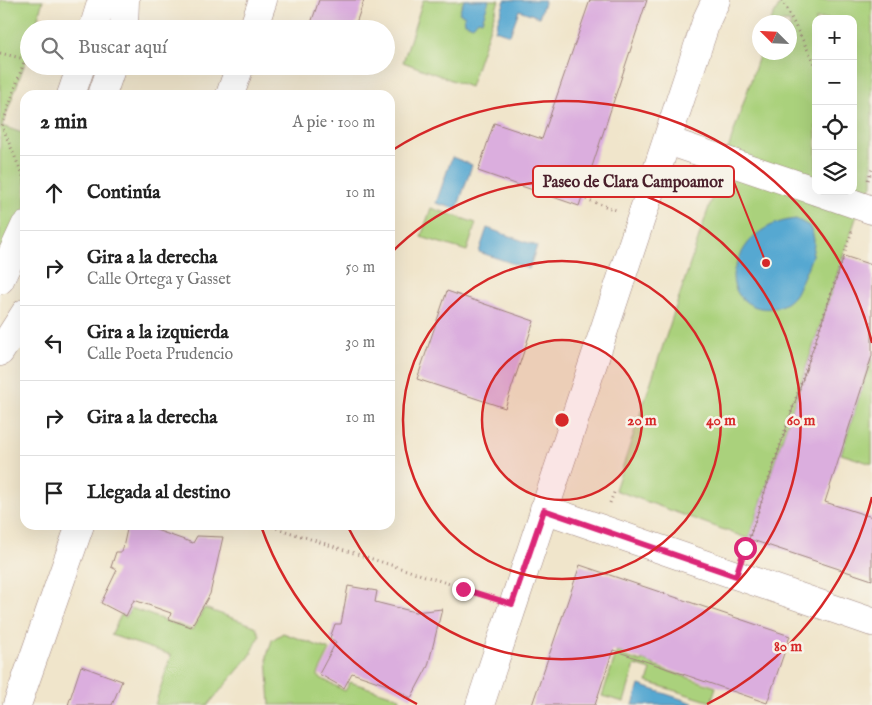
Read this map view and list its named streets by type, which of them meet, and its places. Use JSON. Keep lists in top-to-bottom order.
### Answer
{
  "places": ["Paseo de Clara Campoamor"],
  "north": "top left",
  "page": {
    "map_buttons": ["+", "−"],
    "search": "Buscar aquí",
    "heading": ["2 min", "A pie · 100 m"],
    "list": [
      ["Continúa", "10 m"],
      ["Gira a la derecha", "Calle Ortega y Gasset", "50 m"],
      ["Gira a la izquierda", "Calle Poeta Prudencio", "30 m"],
      ["Gira a la derecha", "10 m"],
      "Llegada al destino"
    ]
  },
  "rings": [
    "20 m",
    "40 m",
    "60 m",
    "80 m"
  ]
}
